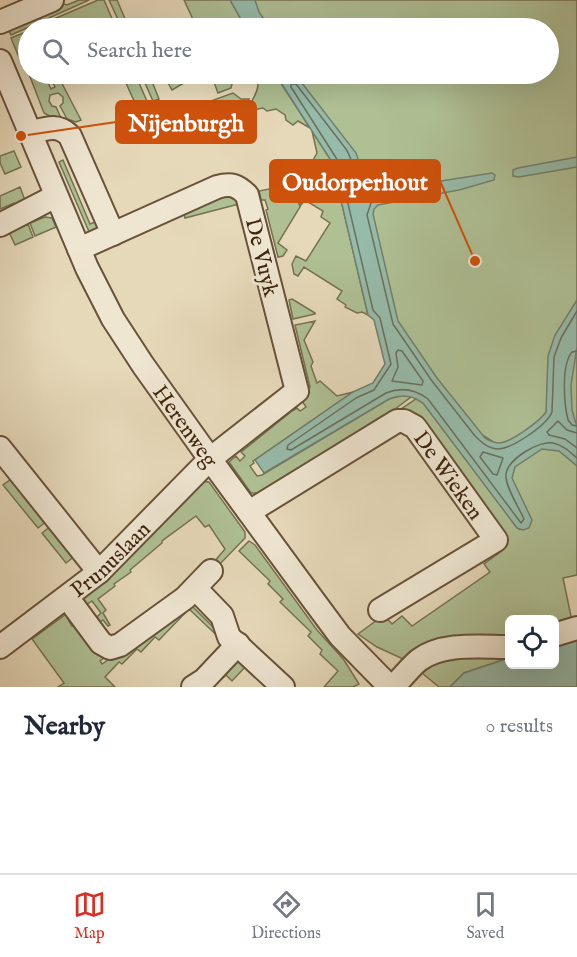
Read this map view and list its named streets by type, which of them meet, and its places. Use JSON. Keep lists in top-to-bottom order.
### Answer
{
  "streets": {
    "street": [
      "De Vuyk",
      "Herenweg",
      "De Wieken",
      "Prunuslaan"
    ]
  },
  "crossings": [
    ["De Vuyk", "Herenweg"],
    ["De Vuyk", "Prunuslaan"],
    ["Herenweg", "De Wieken"],
    ["Herenweg", "Prunuslaan"]
  ],
  "places": ["Nijenburgh", "Oudorperhout"],
  "page": {
    "search": "Search here",
    "heading": ["Nearby", "0 results"],
    "nav": ["Map", "Directions", "Saved"]
  }
}
